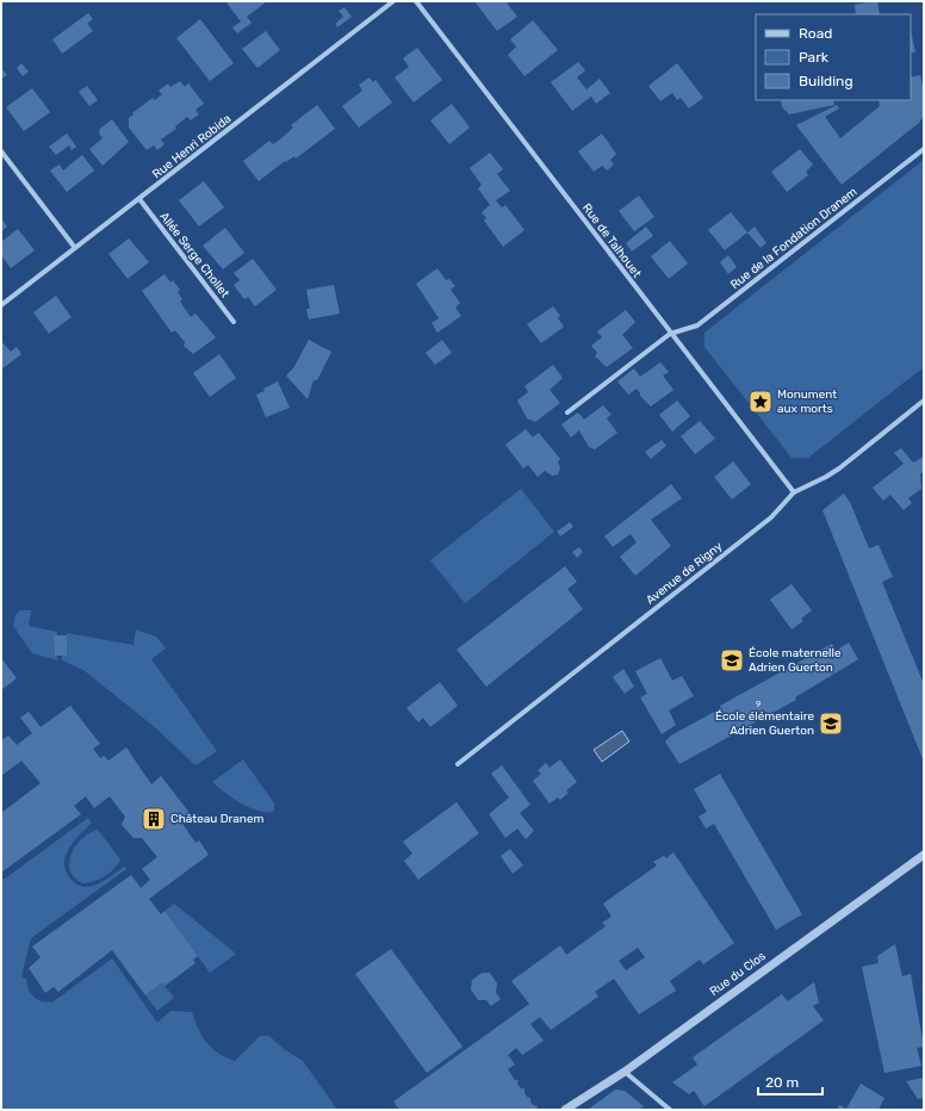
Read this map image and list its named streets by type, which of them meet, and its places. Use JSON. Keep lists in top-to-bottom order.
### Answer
{
  "streets": {
    "street": [
      "Rue Henri Robida",
      "Rue de la Fondation Dranem",
      "Rue de Talhouet",
      "Allée Serge Chollet",
      "Avenue de Rigny",
      "Rue du Clos"
    ]
  },
  "crossings": [
    ["Rue Henri Robida", "Allée Serge Chollet"],
    ["Rue de la Fondation Dranem", "Rue de Talhouet"],
    ["Rue de Talhouet", "Avenue de Rigny"]
  ],
  "places": {
    "place": ["Monument aux morts"],
    "school or university": ["École maternelle Adrien Guerton", "École élémentaire Adrien Guerton"],
    "building": ["Château Dranem"]
  },
  "house_numbers": ["9"],
  "legend": ["Road", "Park", "Building"],
  "scale_bar": "20 m"
}
